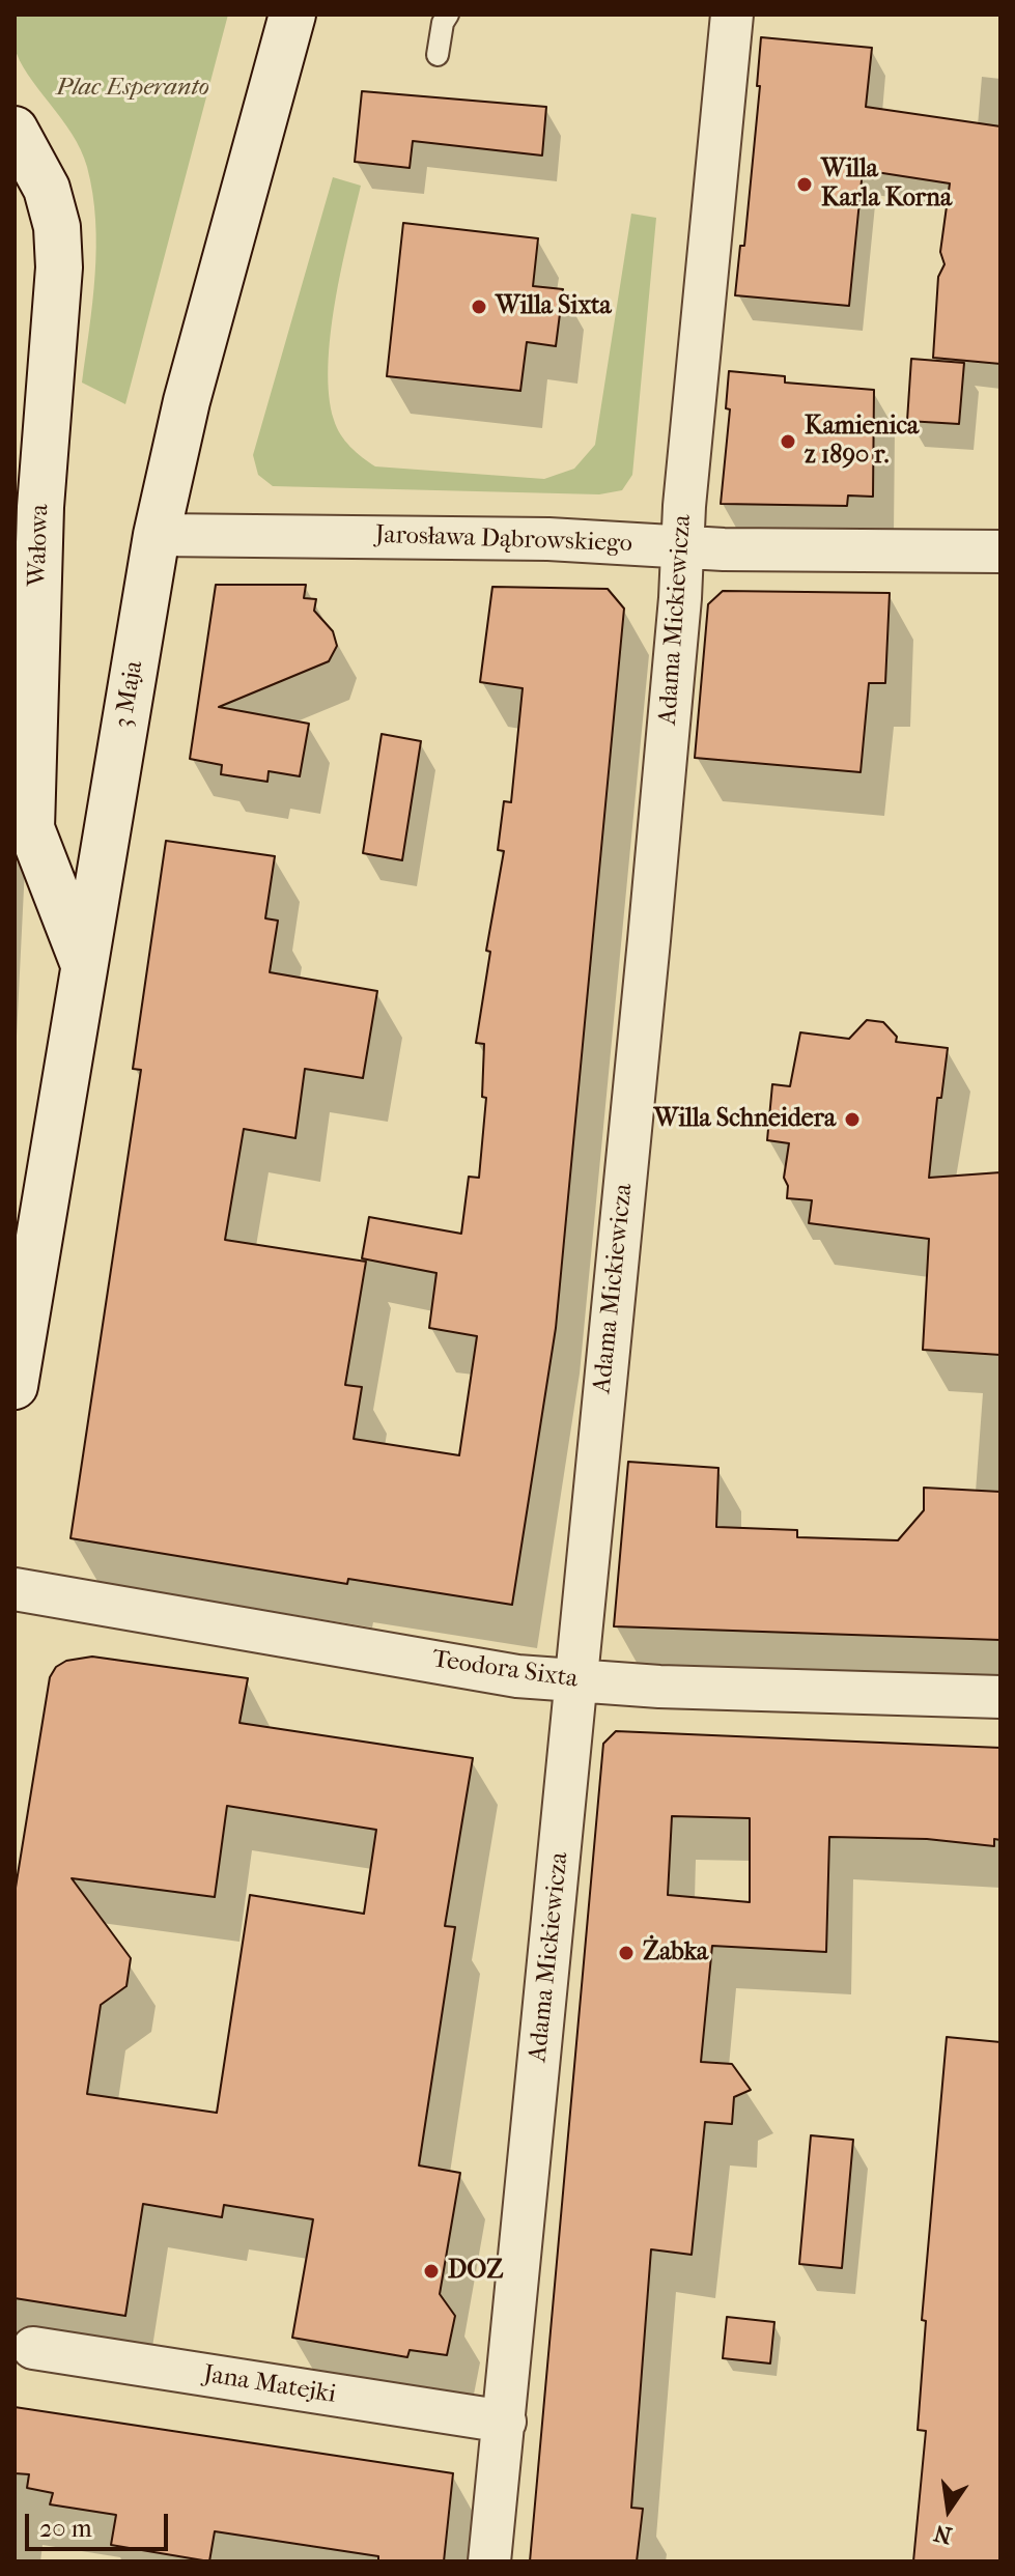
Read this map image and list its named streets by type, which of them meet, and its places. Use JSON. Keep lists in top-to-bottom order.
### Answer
{
  "streets": {
    "main road": ["Wałowa", "3 Maja"],
    "street": [
      "Jarosława Dąbrowskiego",
      "Adama Mickiewicza",
      "Teodora Sixta",
      "Jana Matejki"
    ]
  },
  "crossings": [
    ["Jarosława Dąbrowskiego", "Adama Mickiewicza"],
    ["Jarosława Dąbrowskiego", "3 Maja"],
    ["Wałowa", "3 Maja"],
    ["Adama Mickiewicza", "Teodora Sixta"],
    ["Adama Mickiewicza", "Jana Matejki"]
  ],
  "parks": ["Plac Esperanto"],
  "places": [
    "Willa Karla Korna",
    "Willa Sixta",
    "Kamienica z 1890 r.",
    "Willa Schneidera",
    "Żabka",
    "DOZ"
  ],
  "scale_bar": "20 m",
  "north": "bottom"
}
